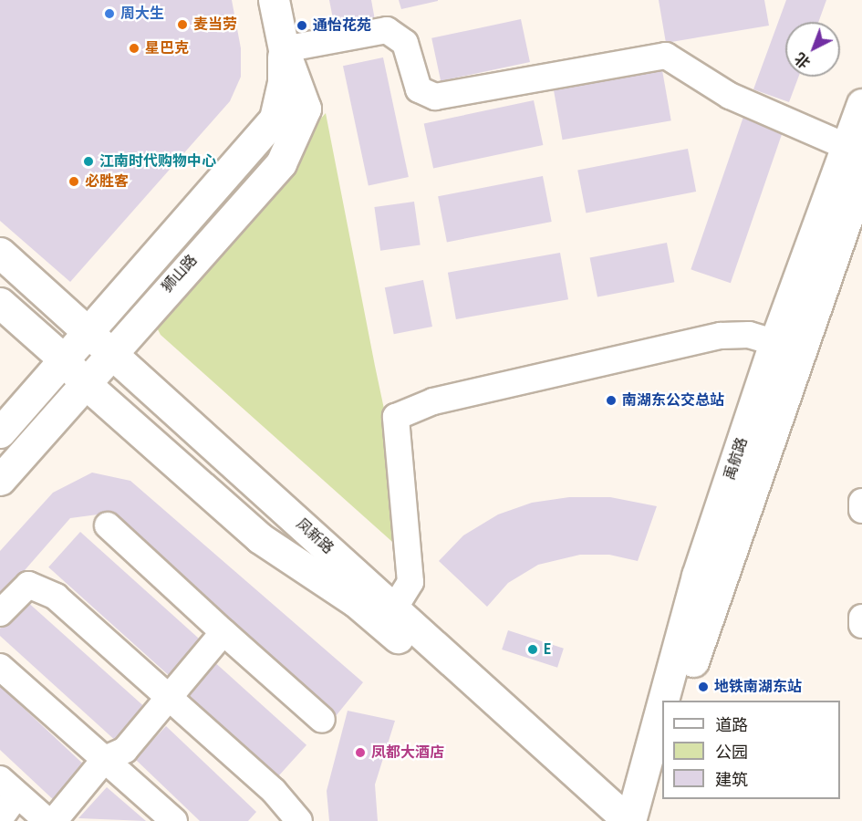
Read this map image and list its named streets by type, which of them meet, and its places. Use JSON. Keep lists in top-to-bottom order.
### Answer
{
  "streets": {
    "main road": ["狮山路", "禹航路", "凤新路"]
  },
  "crossings": [
    ["狮山路", "凤新路"],
    ["禹航路", "凤新路"]
  ],
  "places": [
    "周大生",
    "麦当劳",
    "通怡花苑",
    "星巴克",
    "江南时代购物中心",
    "必胜客",
    "南湖东公交总站",
    "E",
    "地铁南湖东站",
    "凤都大酒店"
  ],
  "legend": ["道路", "公园", "建筑"],
  "north": "bottom left"
}
